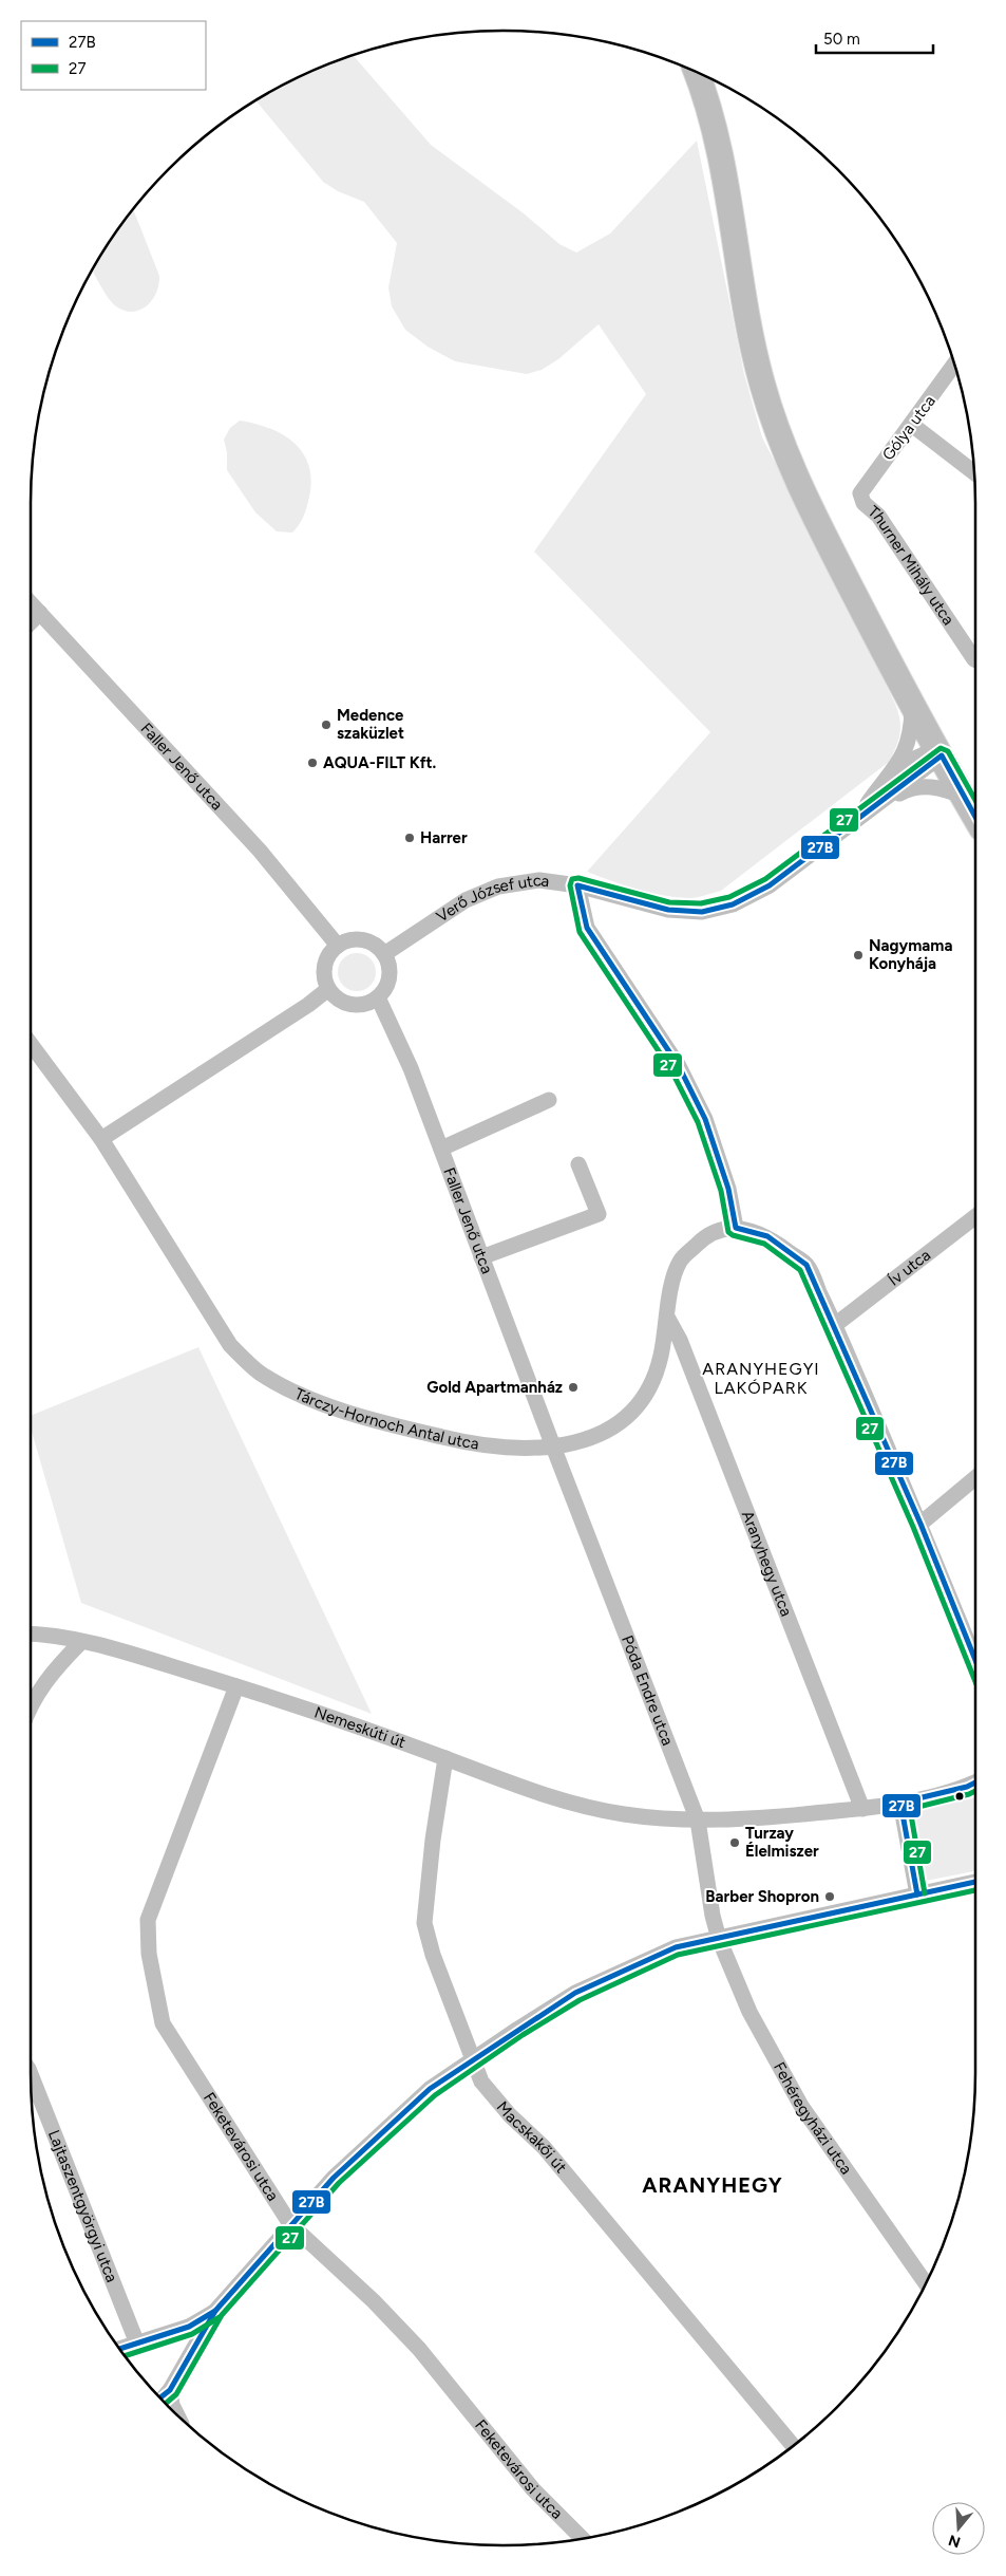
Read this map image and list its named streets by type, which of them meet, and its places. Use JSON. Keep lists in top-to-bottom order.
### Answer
{
  "streets": {
    "street": [
      "Gólya utca",
      "Thurner Mihály utca",
      "Faller Jenő utca",
      "Verő József utca",
      "Ív utca",
      "Tárczy-Hornoch Antal utca",
      "Aranyhegy utca",
      "Póda Endre utca",
      "Nemeskúti út",
      "Fehéregyházi utca",
      "Macskakői út",
      "Feketevárosi utca",
      "Lajtaszentgyörgyi utca"
    ]
  },
  "crossings": [
    ["Gólya utca", "Thurner Mihály utca"],
    ["Faller Jenő utca", "Verő József utca"],
    ["Faller Jenő utca", "Tárczy-Hornoch Antal utca"],
    ["Faller Jenő utca", "Póda Endre utca"],
    ["Tárczy-Hornoch Antal utca", "Aranyhegy utca"],
    ["Tárczy-Hornoch Antal utca", "Póda Endre utca"],
    ["Aranyhegy utca", "Nemeskúti út"],
    ["Póda Endre utca", "Nemeskúti út"],
    ["Póda Endre utca", "Fehéregyházi utca"],
    ["Nemeskúti út", "Macskakői út"],
    ["Nemeskúti út", "Feketevárosi utca"]
  ],
  "districts": ["ARANYHEGYI LAKÓPARK", "ARANYHEGY"],
  "places": [
    "Medence szaküzlet",
    "AQUA-FILT Kft.",
    "Harrer",
    "Nagymama Konyhája",
    "Gold Apartmanház",
    "Turzay Élelmiszer",
    "Barber Shopron"
  ],
  "lines": ["transit line 27", "transit line 27B"],
  "legend": ["27B", "27"],
  "scale_bar": "50 m",
  "north": "bottom"
}
